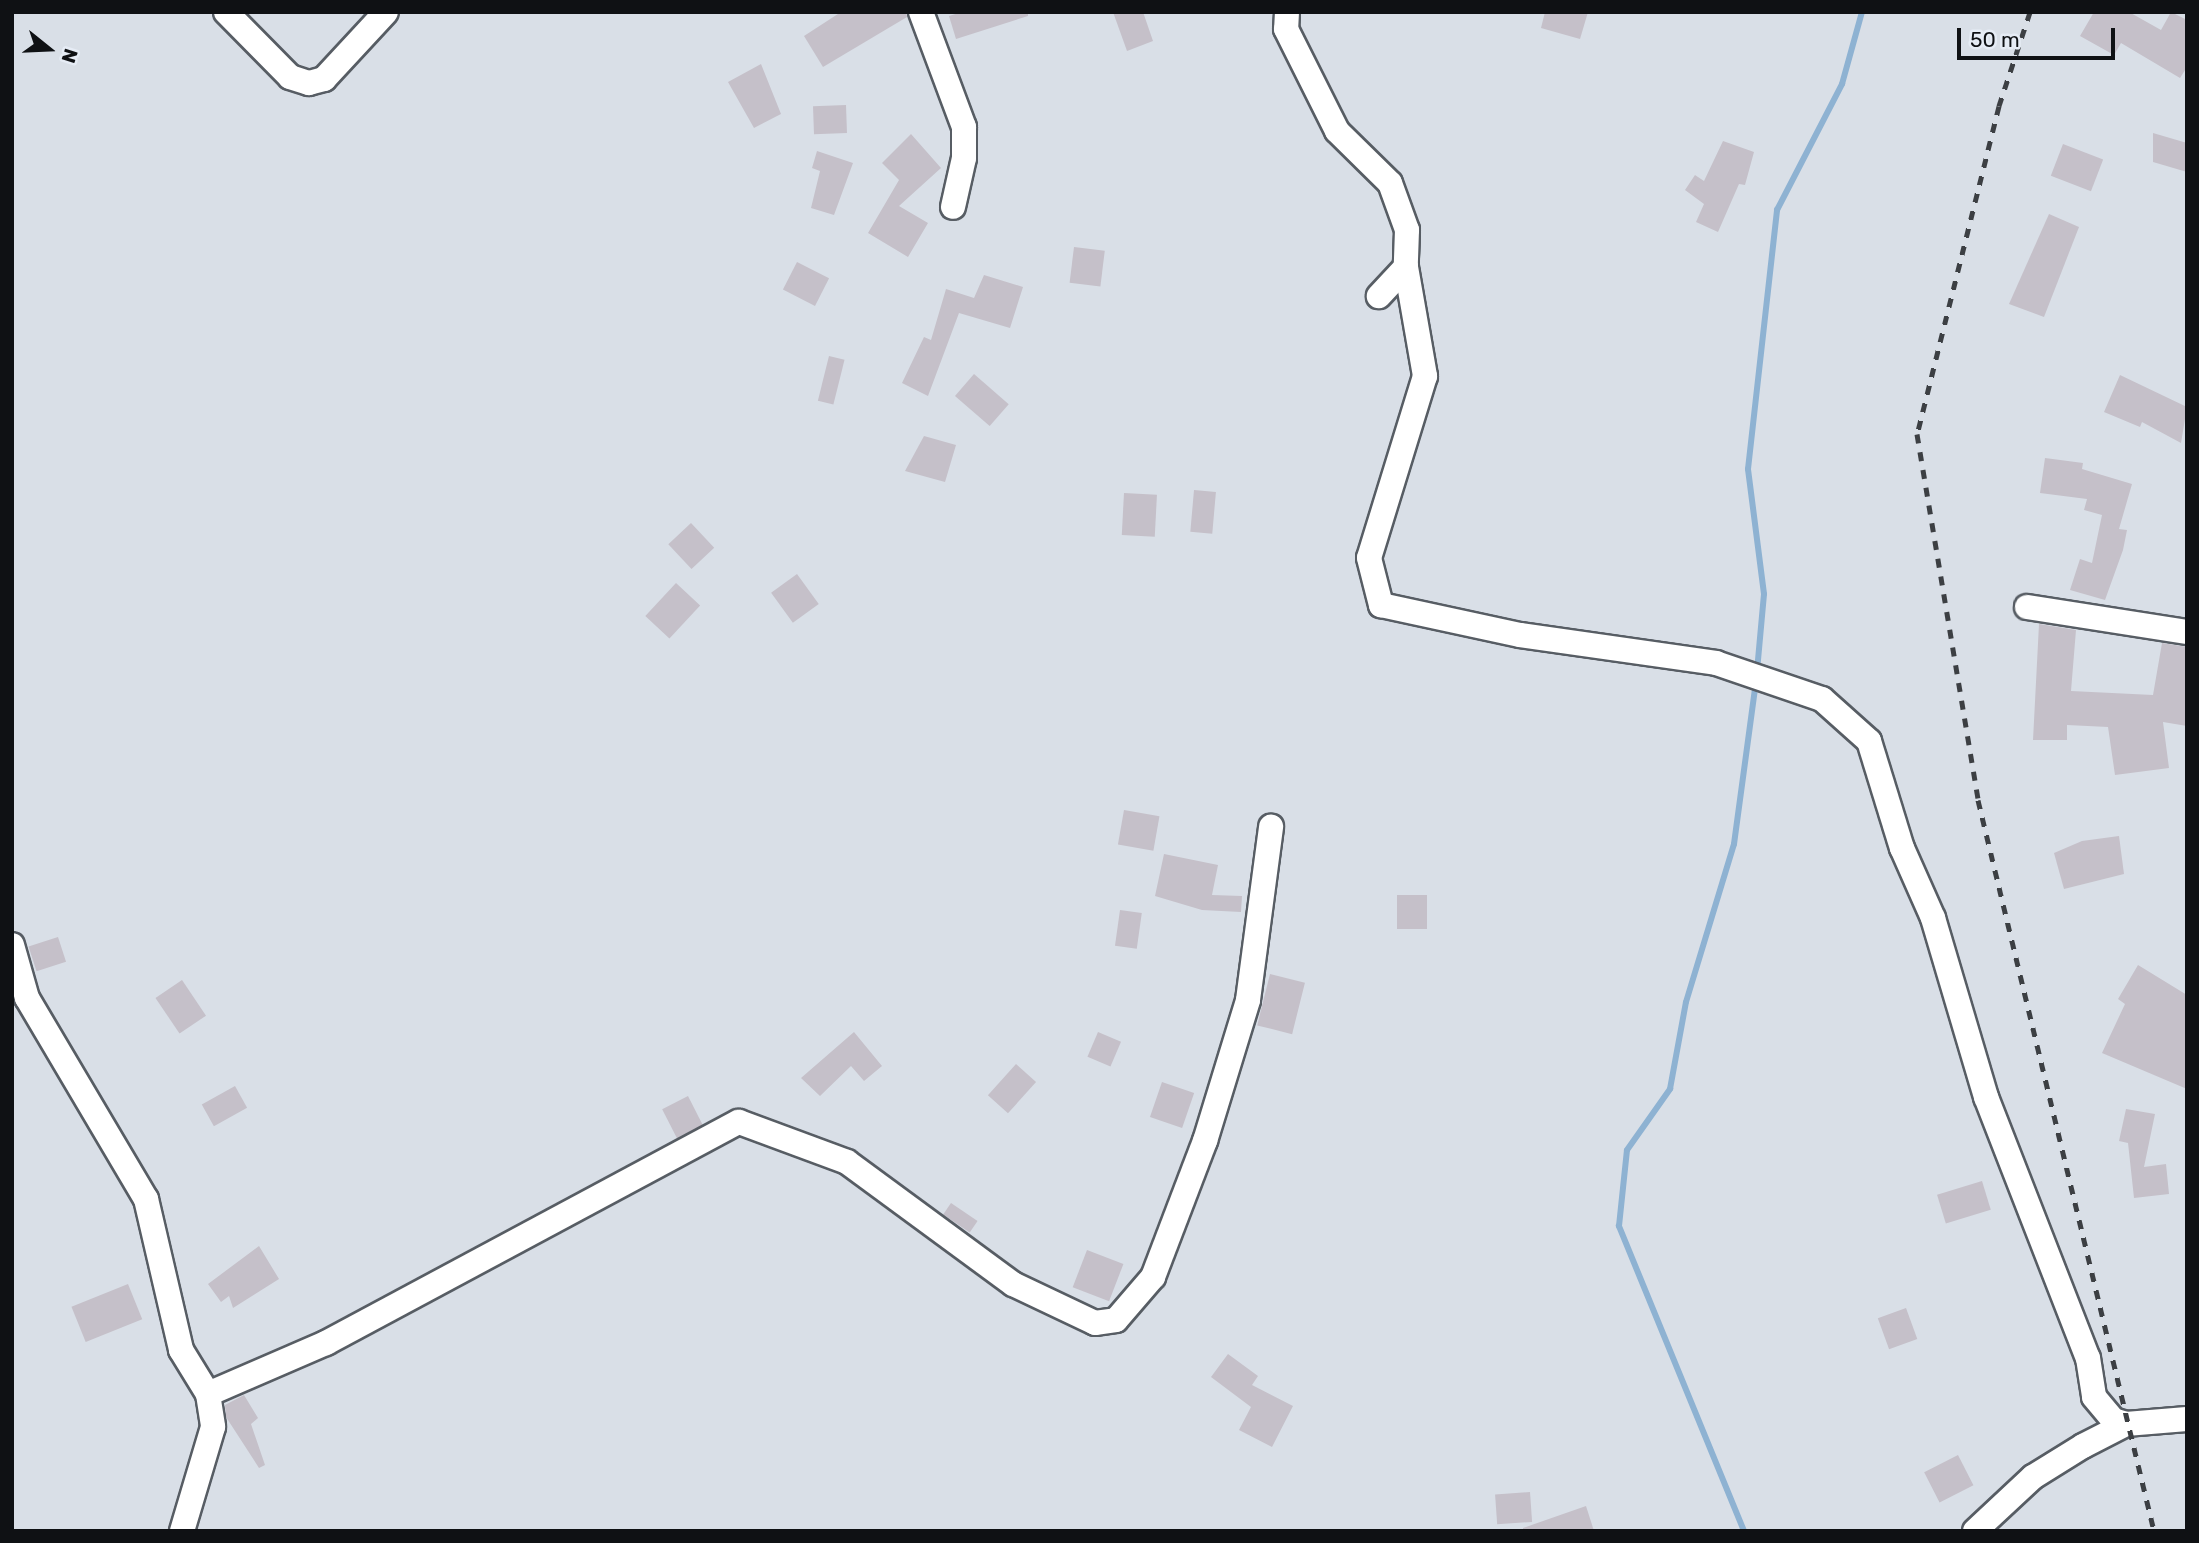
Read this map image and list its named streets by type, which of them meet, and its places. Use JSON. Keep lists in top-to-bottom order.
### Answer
{
  "scale_bar": "50 m",
  "north": "right"
}
